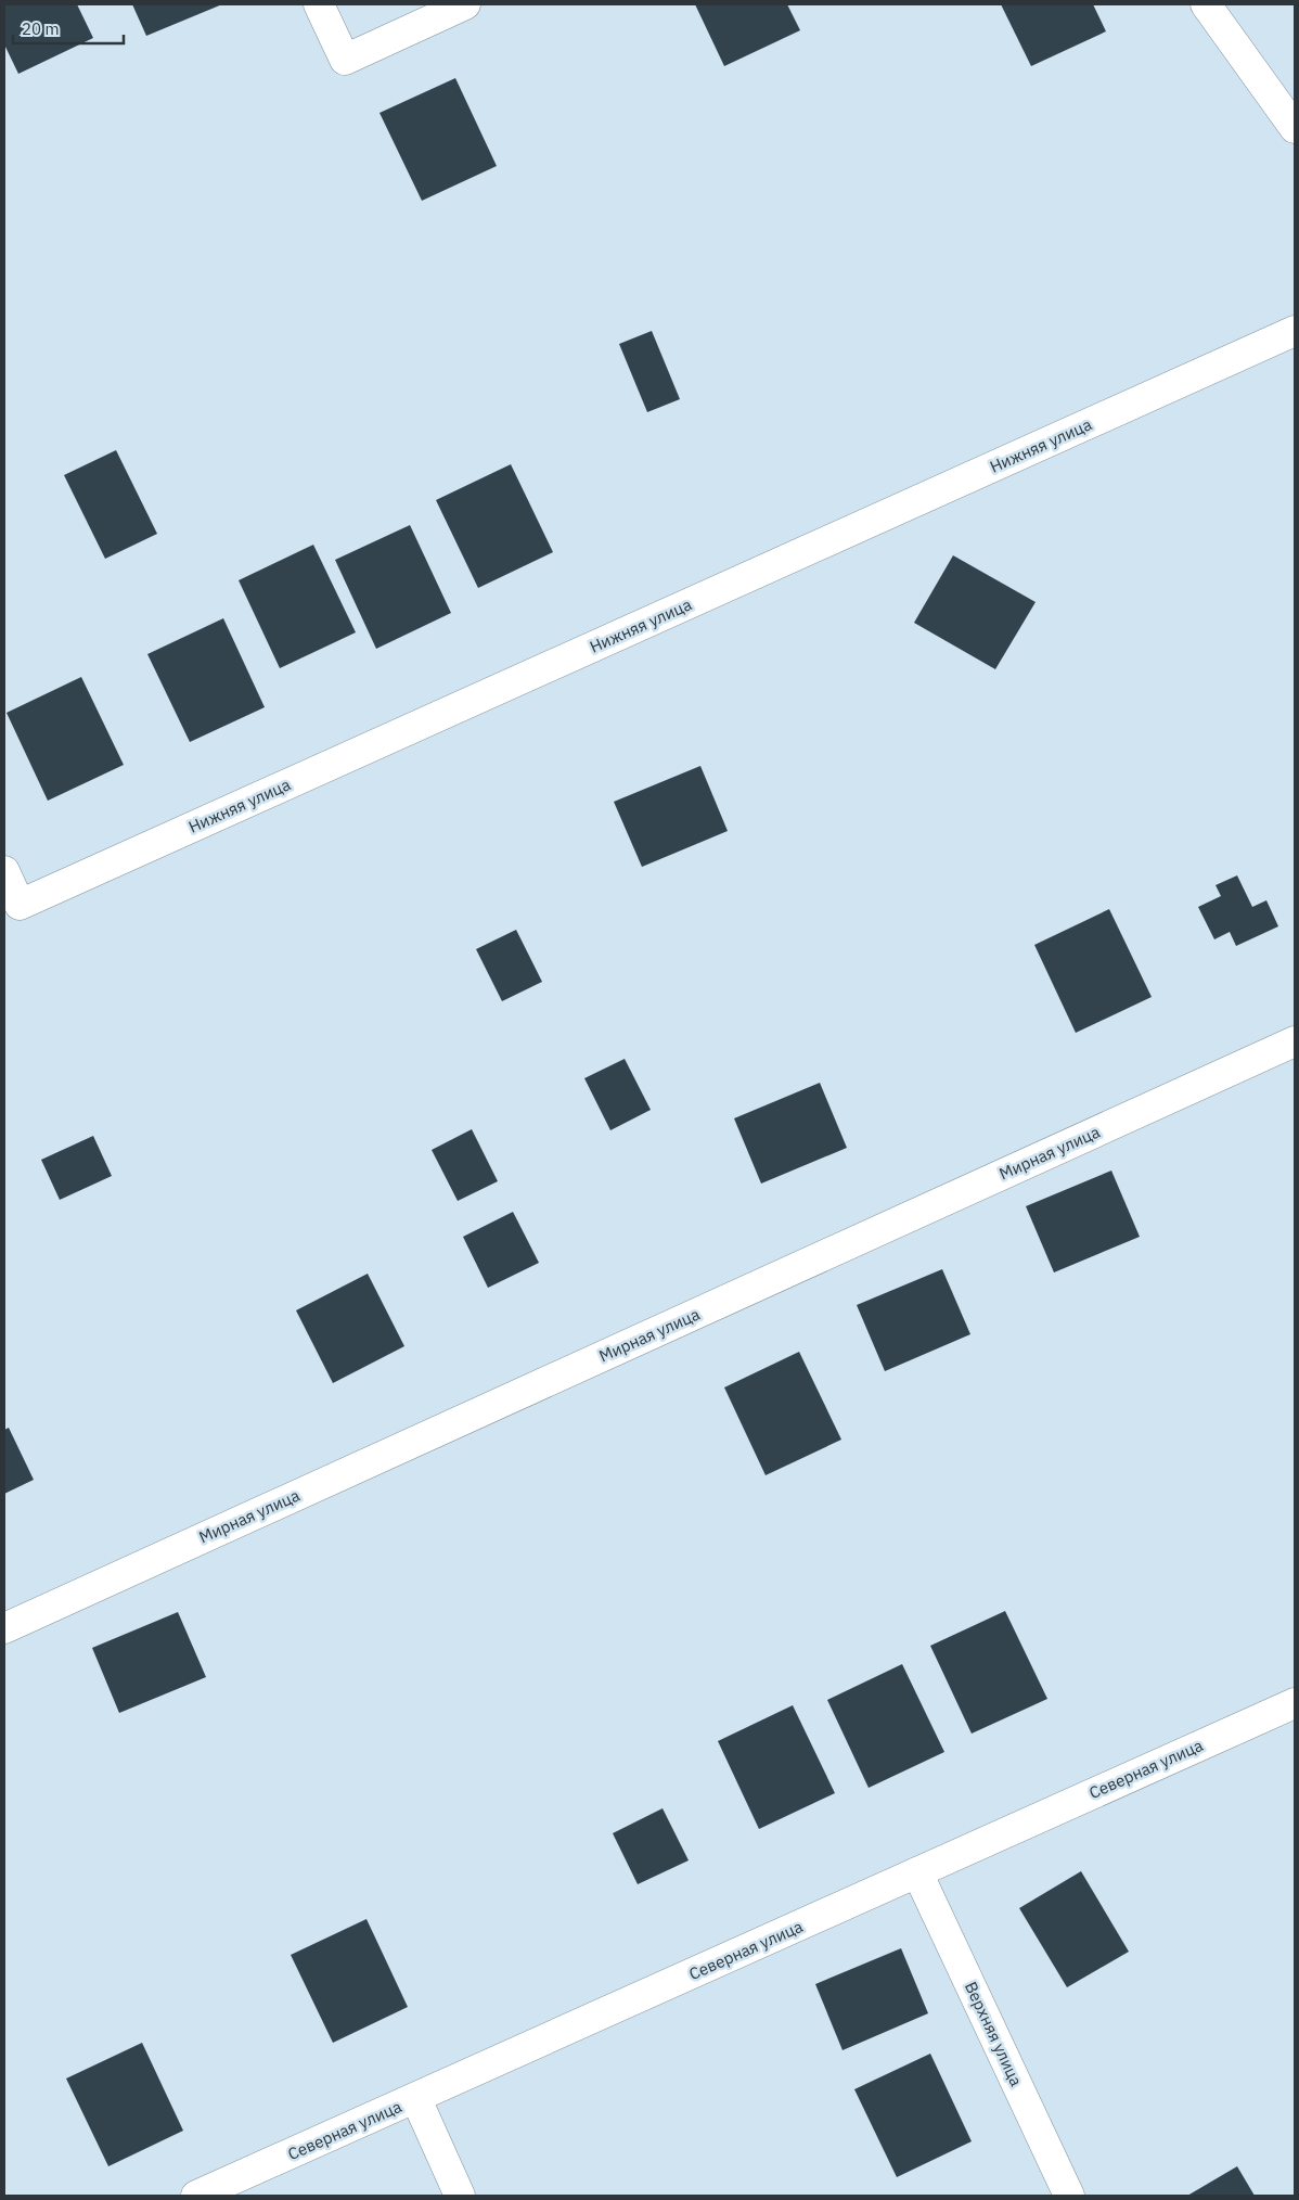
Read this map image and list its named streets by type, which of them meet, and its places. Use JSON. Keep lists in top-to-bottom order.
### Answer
{
  "streets": {
    "street": [
      "Нижняя улица",
      "Мирная улица",
      "Северная улица",
      "Верхняя улица"
    ]
  },
  "crossings": [
    ["Северная улица", "Верхняя улица"]
  ],
  "scale_bar": "20 m"
}
